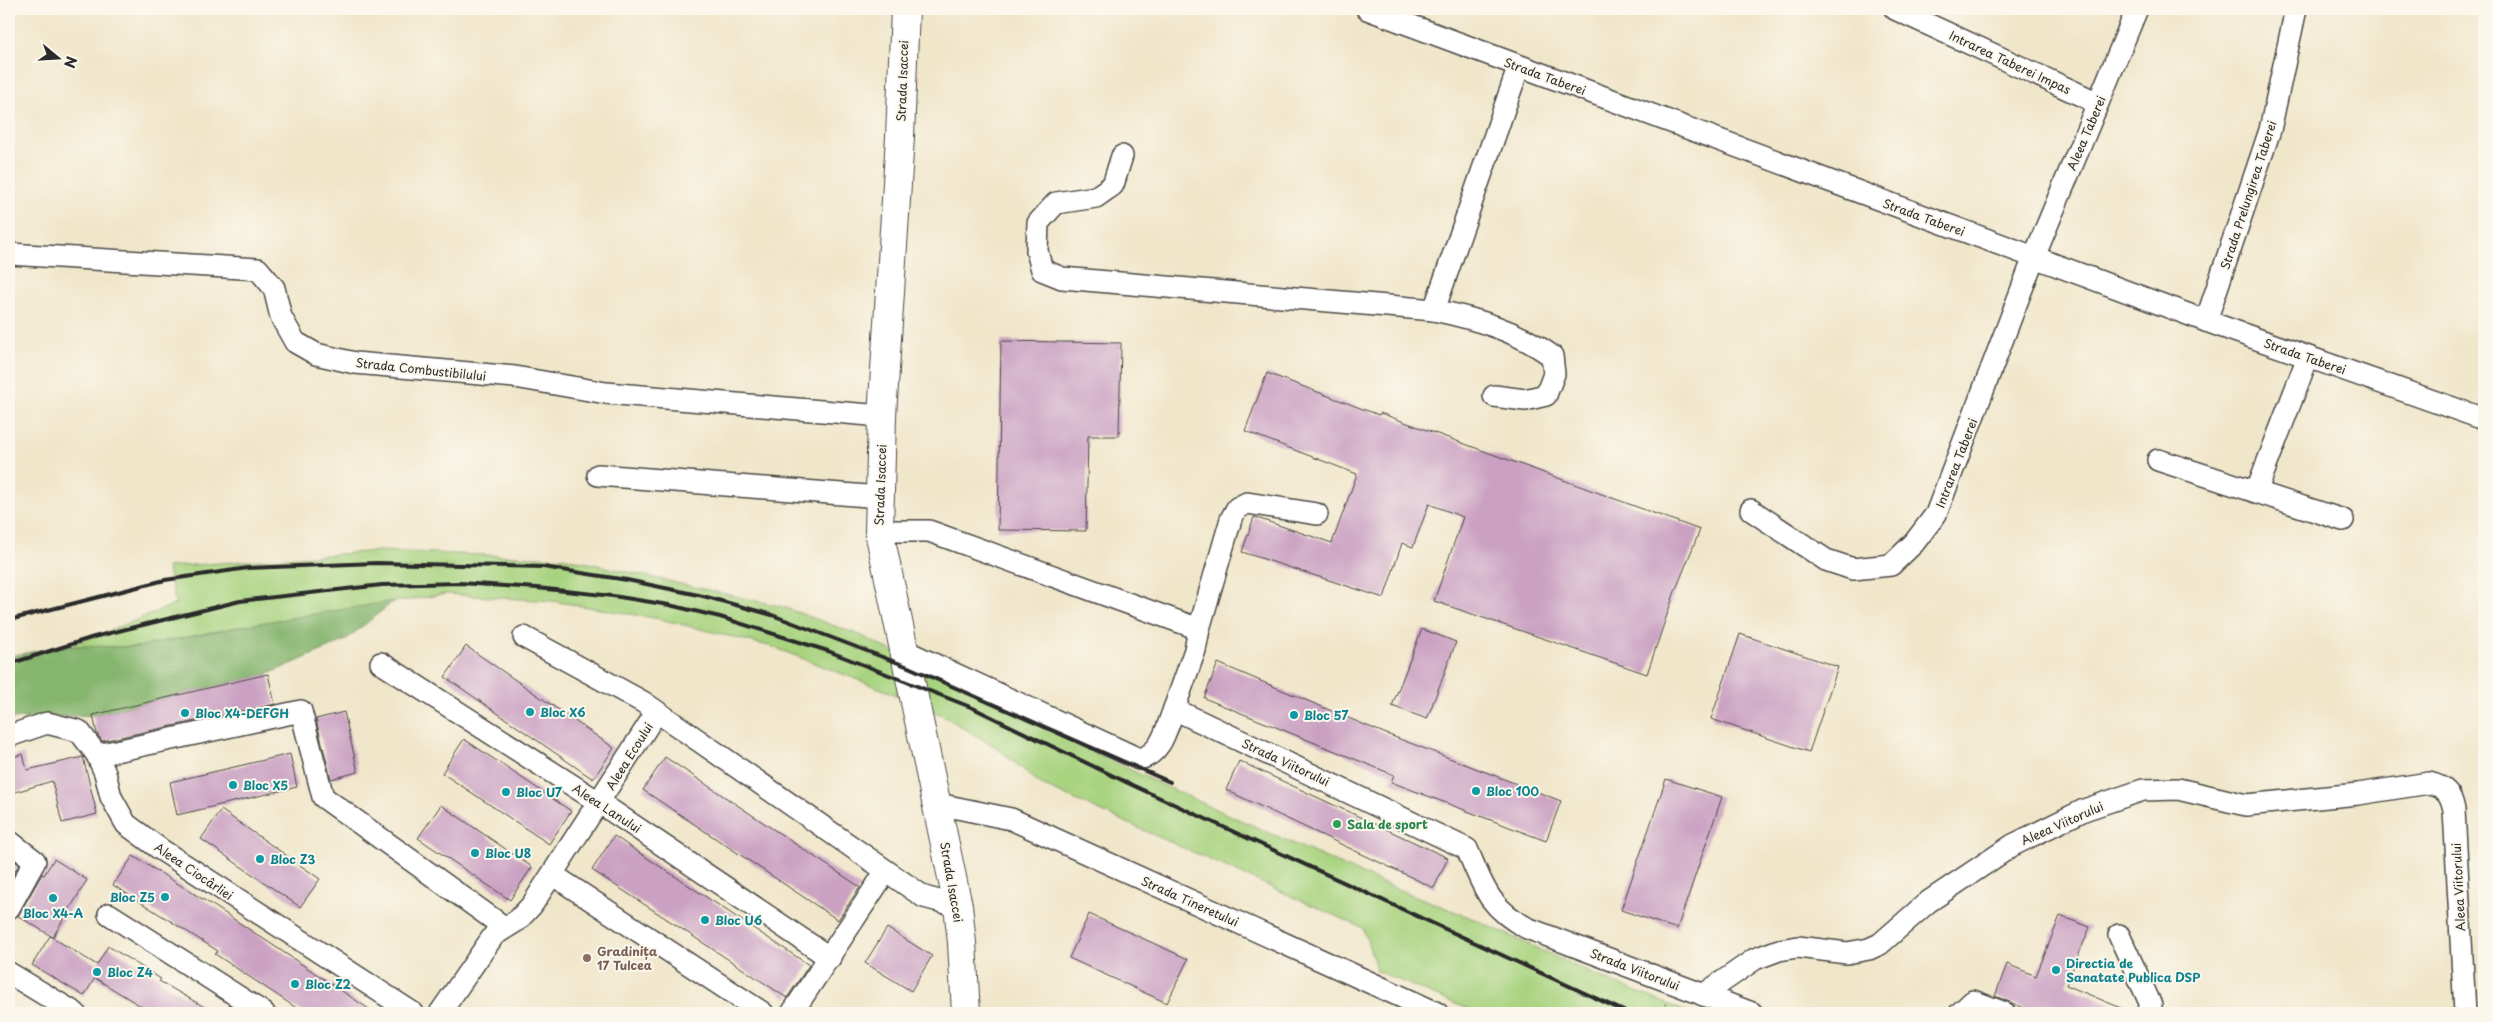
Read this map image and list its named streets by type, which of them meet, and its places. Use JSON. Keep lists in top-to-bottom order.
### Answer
{
  "streets": {
    "main road": ["Strada Isaccei"],
    "street": [
      "Intrarea Taberei Impas",
      "Strada Taberei",
      "Aleea Taberei",
      "Strada Prelungirea Taberei",
      "Strada Combustibilului",
      "Intrarea Taberei",
      "Aleea Ecoului",
      "Strada Viitorului",
      "Aleea Lanului",
      "Aleea Viitorului",
      "Aleea Ciocârliei",
      "Strada Tineretului"
    ]
  },
  "crossings": [
    ["Intrarea Taberei Impas", "Aleea Taberei"],
    ["Strada Taberei", "Aleea Taberei"],
    ["Strada Taberei", "Strada Prelungirea Taberei"],
    ["Strada Taberei", "Intrarea Taberei"],
    ["Strada Isaccei", "Strada Combustibilului"],
    ["Strada Isaccei", "Aleea Ecoului"],
    ["Strada Isaccei", "Strada Tineretului"],
    ["Aleea Taberei", "Intrarea Taberei"],
    ["Aleea Ecoului", "Aleea Lanului"],
    ["Strada Viitorului", "Aleea Viitorului"]
  ],
  "places": [
    "Bloc X6",
    "Bloc X4-DEFGH",
    "Bloc 57",
    "Bloc X5",
    "Bloc 100",
    "Bloc U7",
    "Sala de sport",
    "Bloc U8",
    "Bloc Z3",
    "Bloc Z5",
    "Bloc X4-A",
    "Bloc U6",
    "Gradinița 17 Tulcea",
    "Directia de Sanatate Publica DSP",
    "Bloc Z4",
    "Bloc Z2"
  ],
  "north": "right"
}
